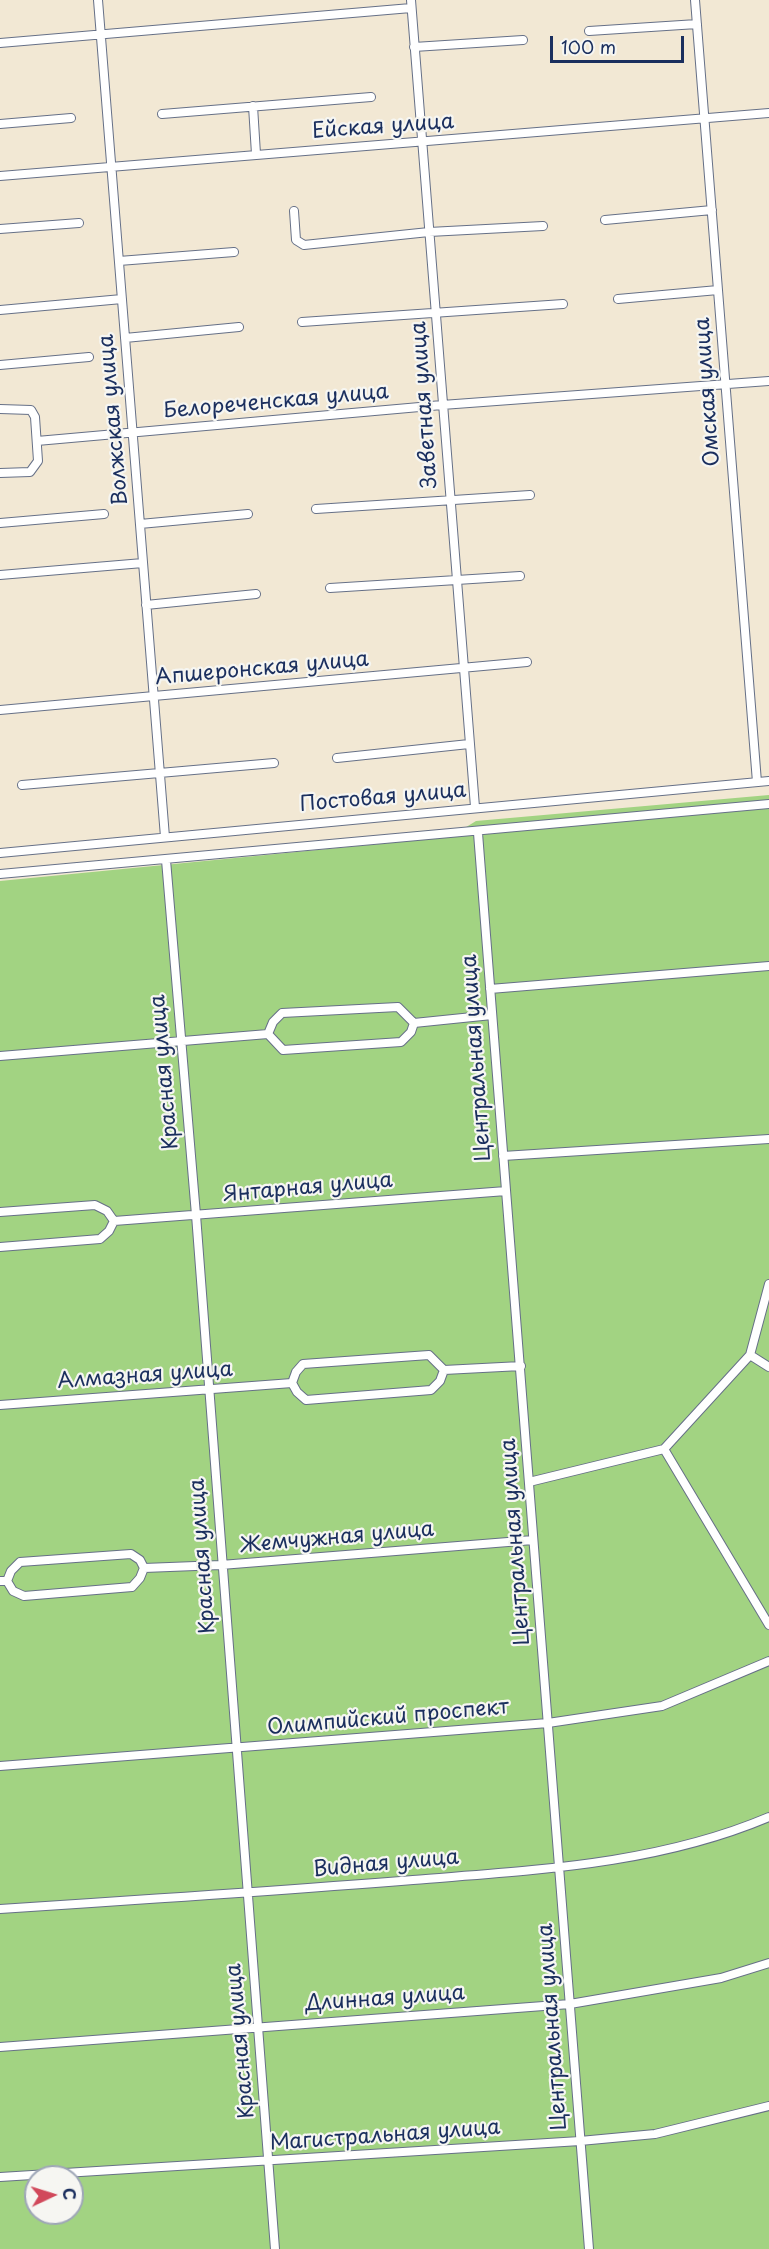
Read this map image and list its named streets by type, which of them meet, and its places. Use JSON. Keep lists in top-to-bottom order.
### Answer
{
  "streets": {
    "street": [
      "Ейская улица",
      "Омская улица",
      "Белореченская улица",
      "Заветная улица",
      "Волжская улица",
      "Апшеронская улица",
      "Постовая улица",
      "Центральная улица",
      "Красная улица",
      "Янтарная улица",
      "Алмазная улица",
      "Жемчужная улица",
      "Олимпийский проспект",
      "Видная улица",
      "Длинная улица",
      "Магистральная улица"
    ]
  },
  "crossings": [
    ["Ейская улица", "Омская улица"],
    ["Ейская улица", "Заветная улица"],
    ["Ейская улица", "Волжская улица"],
    ["Омская улица", "Белореченская улица"],
    ["Омская улица", "Постовая улица"],
    ["Белореченская улица", "Заветная улица"],
    ["Белореченская улица", "Волжская улица"],
    ["Заветная улица", "Апшеронская улица"],
    ["Заветная улица", "Постовая улица"],
    ["Волжская улица", "Апшеронская улица"],
    ["Волжская улица", "Постовая улица"],
    ["Постовая улица", "Центральная улица"],
    ["Постовая улица", "Красная улица"],
    ["Центральная улица", "Янтарная улица"],
    ["Центральная улица", "Жемчужная улица"],
    ["Центральная улица", "Олимпийский проспект"],
    ["Центральная улица", "Видная улица"],
    ["Центральная улица", "Длинная улица"],
    ["Центральная улица", "Магистральная улица"],
    ["Красная улица", "Янтарная улица"],
    ["Красная улица", "Алмазная улица"],
    ["Красная улица", "Жемчужная улица"],
    ["Красная улица", "Олимпийский проспект"],
    ["Красная улица", "Видная улица"],
    ["Красная улица", "Длинная улица"],
    ["Красная улица", "Магистральная улица"]
  ],
  "scale_bar": "100 m",
  "north": "right"
}
